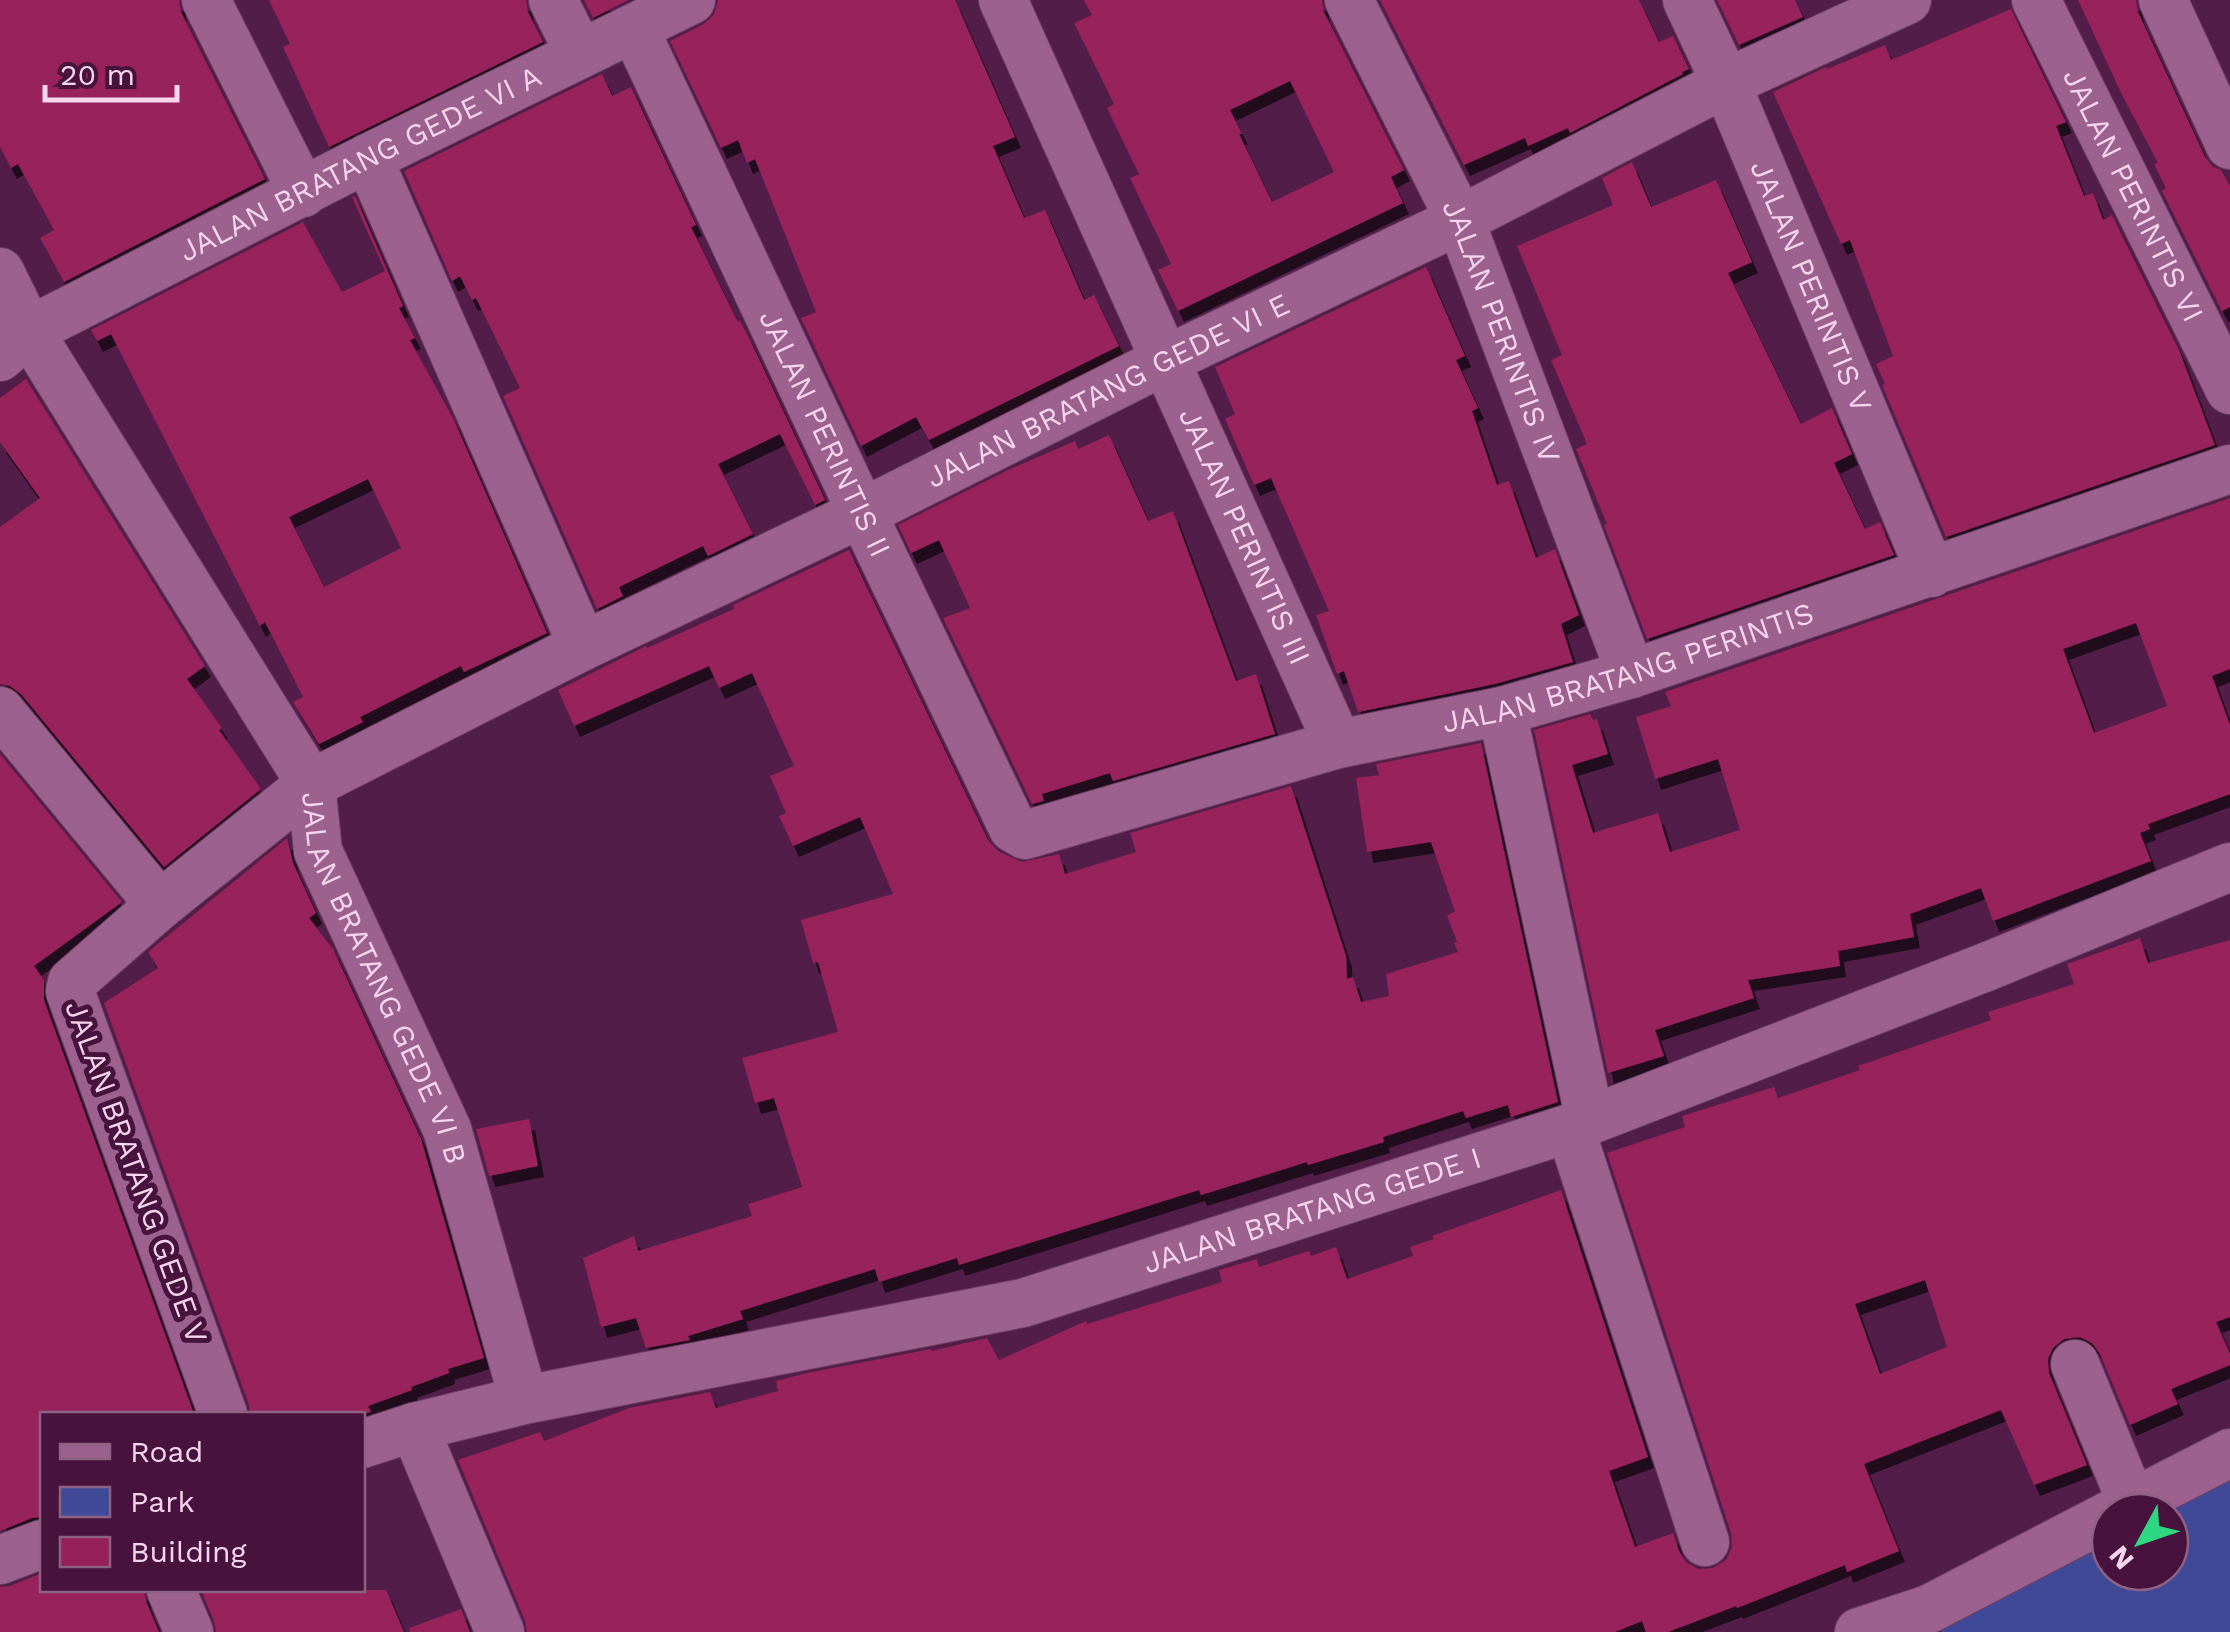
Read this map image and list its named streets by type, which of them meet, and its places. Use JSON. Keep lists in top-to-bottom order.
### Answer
{
  "streets": {
    "street": [
      "JALAN BRATANG GEDE VI A",
      "JALAN PERINTIS VI",
      "JALAN PERINTIS V",
      "JALAN PERINTIS IV",
      "JALAN BRATANG GEDE VI E",
      "JALAN PERINTIS II",
      "JALAN PERINTIS III",
      "JALAN BRATANG PERINTIS",
      "JALAN BRATANG GEDE VI B",
      "JALAN BRATANG GEDE V",
      "JALAN BRATANG GEDE I"
    ]
  },
  "crossings": [
    ["JALAN BRATANG GEDE VI A", "JALAN PERINTIS II"],
    ["JALAN BRATANG GEDE VI A", "JALAN BRATANG GEDE VI B"],
    ["JALAN PERINTIS V", "JALAN BRATANG GEDE VI E"],
    ["JALAN PERINTIS V", "JALAN BRATANG PERINTIS"],
    ["JALAN PERINTIS IV", "JALAN BRATANG GEDE VI E"],
    ["JALAN PERINTIS IV", "JALAN BRATANG PERINTIS"],
    ["JALAN BRATANG GEDE VI E", "JALAN PERINTIS II"],
    ["JALAN BRATANG GEDE VI E", "JALAN PERINTIS III"],
    ["JALAN BRATANG GEDE VI E", "JALAN BRATANG GEDE VI B"],
    ["JALAN BRATANG GEDE VI E", "JALAN BRATANG GEDE V"],
    ["JALAN PERINTIS II", "JALAN BRATANG PERINTIS"],
    ["JALAN PERINTIS III", "JALAN BRATANG PERINTIS"],
    ["JALAN BRATANG GEDE VI B", "JALAN BRATANG GEDE V"],
    ["JALAN BRATANG GEDE VI B", "JALAN BRATANG GEDE I"]
  ],
  "legend": ["Road", "Park", "Building"],
  "scale_bar": "20 m",
  "north": "bottom left"
}
